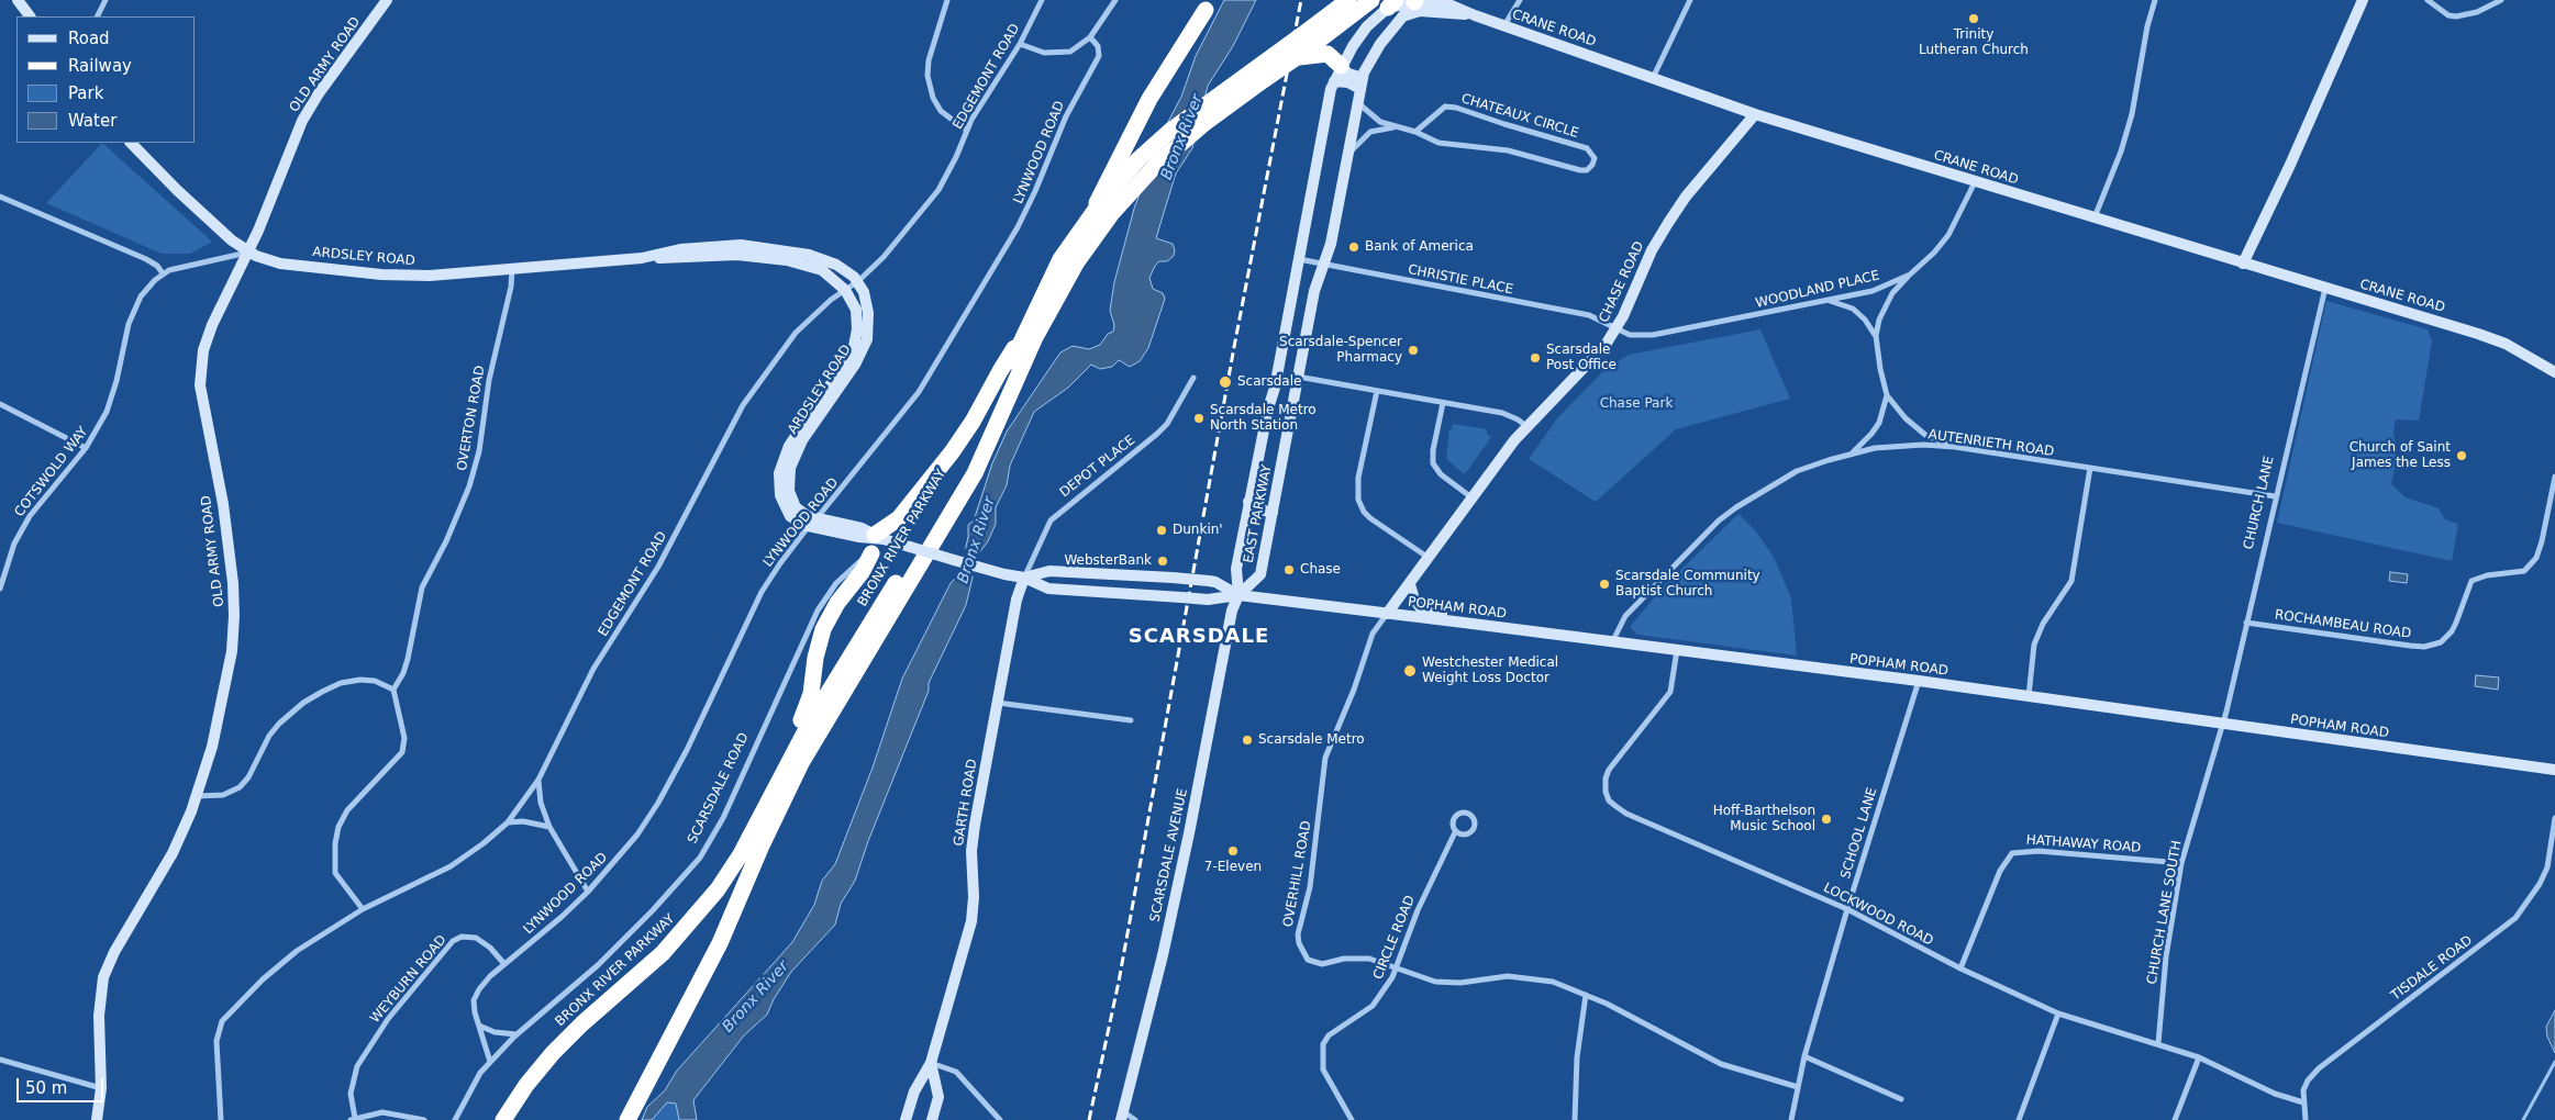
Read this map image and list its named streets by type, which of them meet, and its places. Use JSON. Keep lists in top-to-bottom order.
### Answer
{
  "streets": {
    "highway": ["BRONX RIVER PARKWAY"],
    "street": [
      "CRANE ROAD",
      "OLD ARMY ROAD",
      "EDGEMONT ROAD",
      "CHATEAUX CIRCLE",
      "LYNWOOD ROAD",
      "ARDSLEY ROAD",
      "CHRISTIE PLACE",
      "CHASE ROAD",
      "WOODLAND PLACE",
      "OVERTON ROAD",
      "AUTENRIETH ROAD",
      "DEPOT PLACE",
      "COTSWOLD WAY",
      "CHURCH LANE",
      "EAST PARKWAY",
      "POPHAM ROAD",
      "ROCHAMBEAU ROAD",
      "SCARSDALE ROAD",
      "GARTH ROAD",
      "SCHOOL LANE",
      "HATHAWAY ROAD",
      "SCARSDALE AVENUE",
      "OVERHILL ROAD",
      "CHURCH LANE SOUTH",
      "LOCKWOOD ROAD",
      "CIRCLE ROAD",
      "TISDALE ROAD",
      "WEYBURN ROAD"
    ]
  },
  "crossings": [
    ["CRANE ROAD", "CHASE ROAD"],
    ["CRANE ROAD", "WOODLAND PLACE"],
    ["CRANE ROAD", "CHURCH LANE"],
    ["CRANE ROAD", "EAST PARKWAY"],
    ["OLD ARMY ROAD", "ARDSLEY ROAD"],
    ["OLD ARMY ROAD", "COTSWOLD WAY"],
    ["EDGEMONT ROAD", "ARDSLEY ROAD"],
    ["CHATEAUX CIRCLE", "EAST PARKWAY"],
    ["LYNWOOD ROAD", "ARDSLEY ROAD"],
    ["LYNWOOD ROAD", "SCARSDALE ROAD"],
    ["LYNWOOD ROAD", "WEYBURN ROAD"],
    ["ARDSLEY ROAD", "OVERTON ROAD"],
    ["ARDSLEY ROAD", "COTSWOLD WAY"],
    ["ARDSLEY ROAD", "POPHAM ROAD"],
    ["ARDSLEY ROAD", "SCARSDALE ROAD"],
    ["CHRISTIE PLACE", "CHASE ROAD"],
    ["CHRISTIE PLACE", "WOODLAND PLACE"],
    ["CHRISTIE PLACE", "EAST PARKWAY"],
    ["CHASE ROAD", "WOODLAND PLACE"],
    ["CHASE ROAD", "POPHAM ROAD"],
    ["CHASE ROAD", "OVERHILL ROAD"],
    ["AUTENRIETH ROAD", "CHURCH LANE"],
    ["AUTENRIETH ROAD", "POPHAM ROAD"],
    ["DEPOT PLACE", "POPHAM ROAD"],
    ["DEPOT PLACE", "GARTH ROAD"],
    ["CHURCH LANE", "POPHAM ROAD"],
    ["CHURCH LANE", "ROCHAMBEAU ROAD"],
    ["CHURCH LANE", "CHURCH LANE SOUTH"],
    ["EAST PARKWAY", "POPHAM ROAD"],
    ["EAST PARKWAY", "SCARSDALE AVENUE"],
    ["POPHAM ROAD", "SCARSDALE ROAD"],
    ["POPHAM ROAD", "GARTH ROAD"],
    ["POPHAM ROAD", "SCHOOL LANE"],
    ["POPHAM ROAD", "SCARSDALE AVENUE"],
    ["POPHAM ROAD", "OVERHILL ROAD"],
    ["POPHAM ROAD", "CHURCH LANE SOUTH"],
    ["POPHAM ROAD", "LOCKWOOD ROAD"],
    ["SCHOOL LANE", "OVERHILL ROAD"],
    ["SCHOOL LANE", "LOCKWOOD ROAD"],
    ["HATHAWAY ROAD", "CHURCH LANE SOUTH"],
    ["HATHAWAY ROAD", "LOCKWOOD ROAD"],
    ["OVERHILL ROAD", "CIRCLE ROAD"],
    ["CHURCH LANE SOUTH", "LOCKWOOD ROAD"],
    ["LOCKWOOD ROAD", "TISDALE ROAD"]
  ],
  "districts": ["SCARSDALE"],
  "water": ["Bronx River"],
  "parks": ["Chase Park"],
  "places": [
    "Trinity Lutheran Church",
    "Bank of America",
    "Scarsdale-Spencer Pharmacy",
    "Scarsdale Post Office",
    "Scarsdale",
    "Scarsdale Metro North Station",
    "Church of Saint James the Less",
    "Dunkin'",
    "WebsterBank",
    "Chase",
    "Scarsdale Community Baptist Church",
    "Westchester Medical Weight Loss Doctor",
    "Scarsdale Metro",
    "Hoff-Barthelson Music School",
    "7-Eleven"
  ],
  "legend": [
    "Road",
    "Railway",
    "Park",
    "Water"
  ],
  "scale_bar": "50 m"
}
